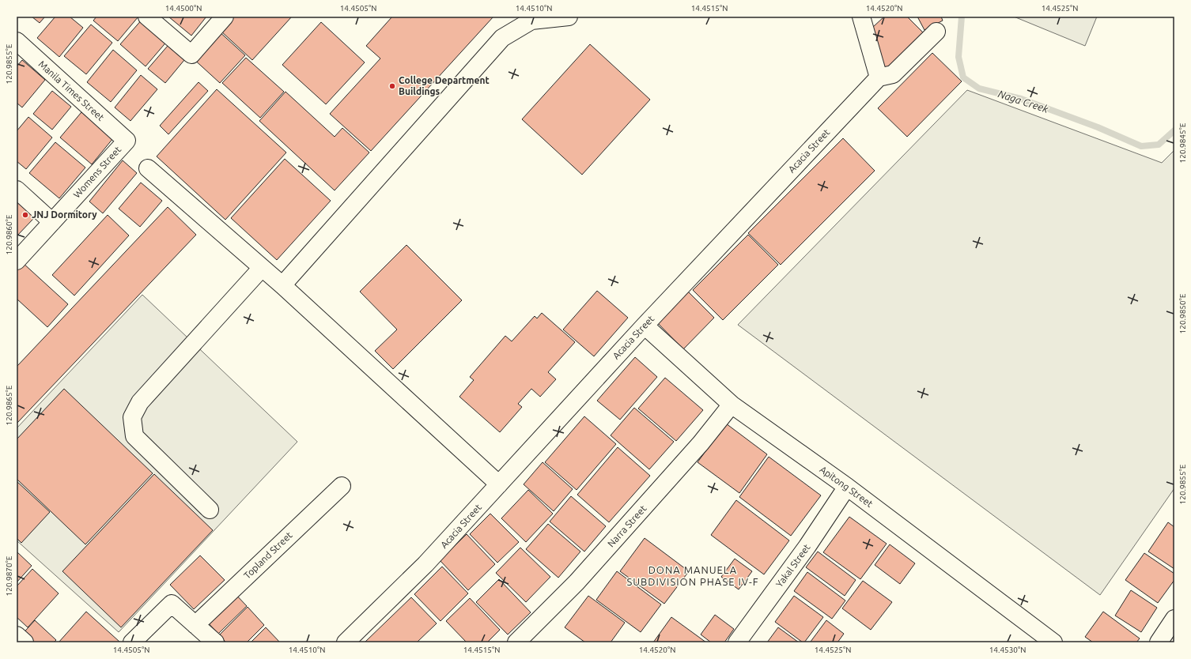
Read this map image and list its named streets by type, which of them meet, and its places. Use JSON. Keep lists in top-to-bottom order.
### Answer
{
  "streets": {
    "street": [
      "Manila Times Street",
      "Acacia Street",
      "Womens Street",
      "Apitong Street",
      "Narra Street",
      "Topland Street",
      "Yakal Street"
    ]
  },
  "crossings": [
    ["Manila Times Street", "Womens Street"],
    ["Acacia Street", "Apitong Street"],
    ["Apitong Street", "Narra Street"],
    ["Apitong Street", "Yakal Street"]
  ],
  "districts": ["DONA MANUELA SUBDIVISION PHASE IV-F"],
  "water": ["Naga Creek"],
  "places": ["College Department Buildings", "JNJ Dormitory"],
  "coordinates": [
    "14.4500°N",
    "14.4505°N",
    "14.4510°N",
    "14.4515°N",
    "14.4520°N",
    "14.4525°N",
    "120.9855°E",
    "120.9845°E",
    "120.9860°E",
    "120.9850°E",
    "120.9865°E",
    "120.9870°E",
    "14.4530°N"
  ]
}
